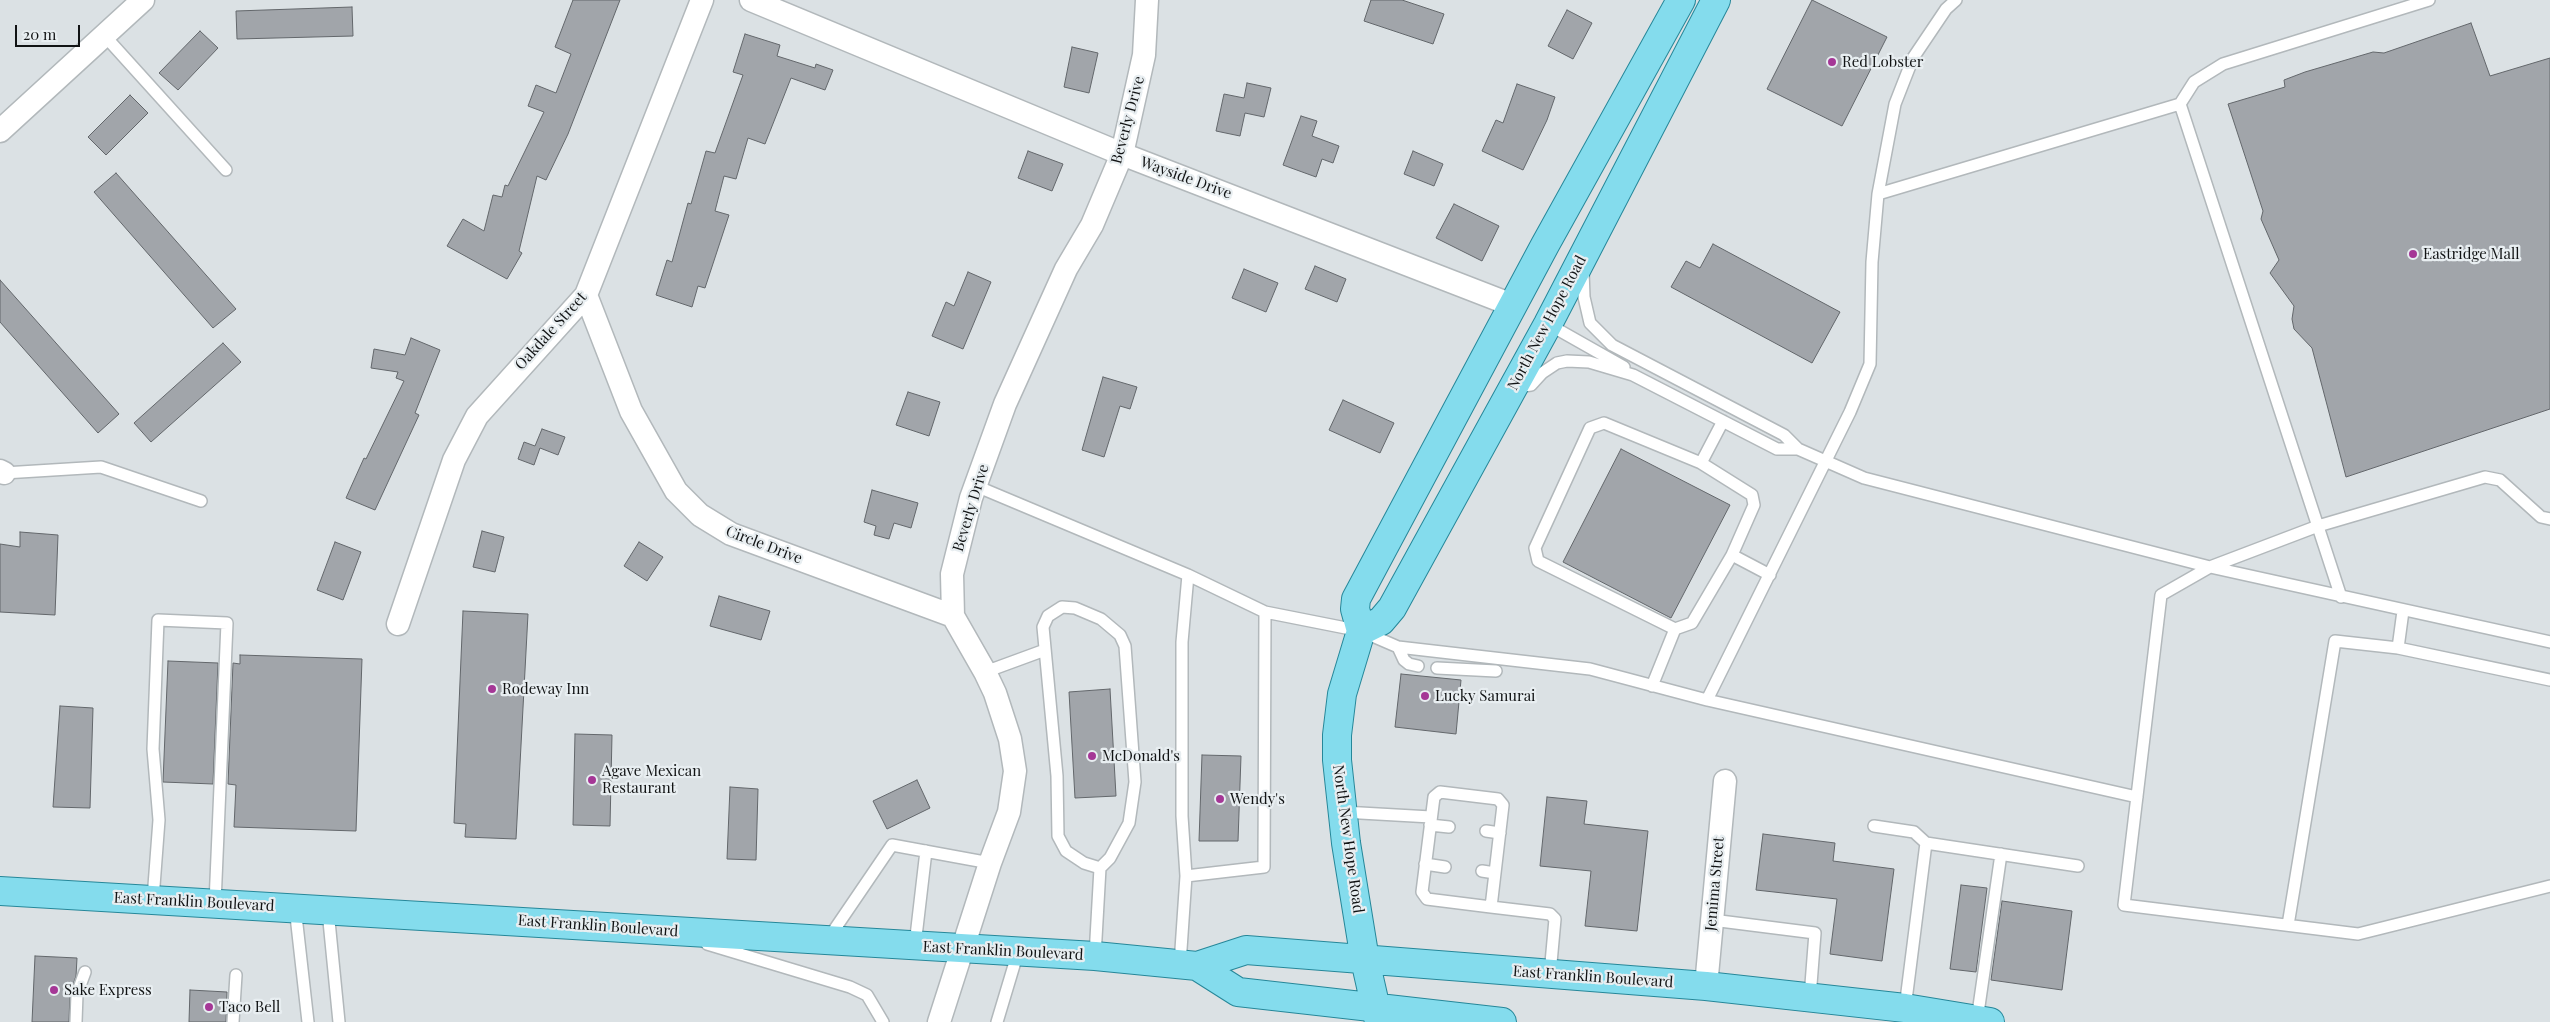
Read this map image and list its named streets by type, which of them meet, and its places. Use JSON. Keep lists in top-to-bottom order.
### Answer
{
  "streets": {
    "main road": ["North New Hope Road", "East Franklin Boulevard"],
    "street": [
      "Beverly Drive",
      "Wayside Drive",
      "Oakdale Street",
      "Circle Drive",
      "Jemima Street"
    ]
  },
  "crossings": [
    ["Beverly Drive", "Wayside Drive"],
    ["Beverly Drive", "Circle Drive"],
    ["Beverly Drive", "East Franklin Boulevard"],
    ["Wayside Drive", "North New Hope Road"],
    ["North New Hope Road", "East Franklin Boulevard"],
    ["Oakdale Street", "Circle Drive"],
    ["Jemima Street", "East Franklin Boulevard"]
  ],
  "places": [
    "Red Lobster",
    "Eastridge Mall",
    "Rodeway Inn",
    "Lucky Samurai",
    "McDonald's",
    "Agave Mexican Restaurant",
    "Wendy's",
    "Sake Express",
    "Taco Bell"
  ],
  "scale_bar": "20 m"
}
